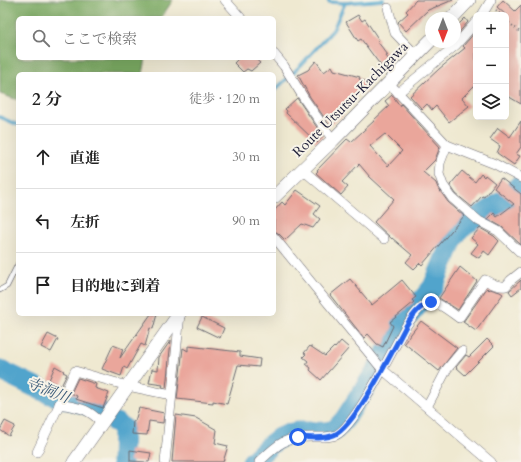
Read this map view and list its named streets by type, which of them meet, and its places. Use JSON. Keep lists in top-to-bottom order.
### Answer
{
  "streets": {
    "main road": ["Route Utsutsu-Kachigawa"]
  },
  "water": ["寺洞川"],
  "north": "bottom",
  "page": {
    "map_buttons": ["+", "−"],
    "search": "ここで検索",
    "heading": ["2 分", "徒歩 · 120 m"],
    "list": [
      ["直進", "30 m"],
      ["左折", "90 m"],
      "目的地に到着"
    ]
  }
}
